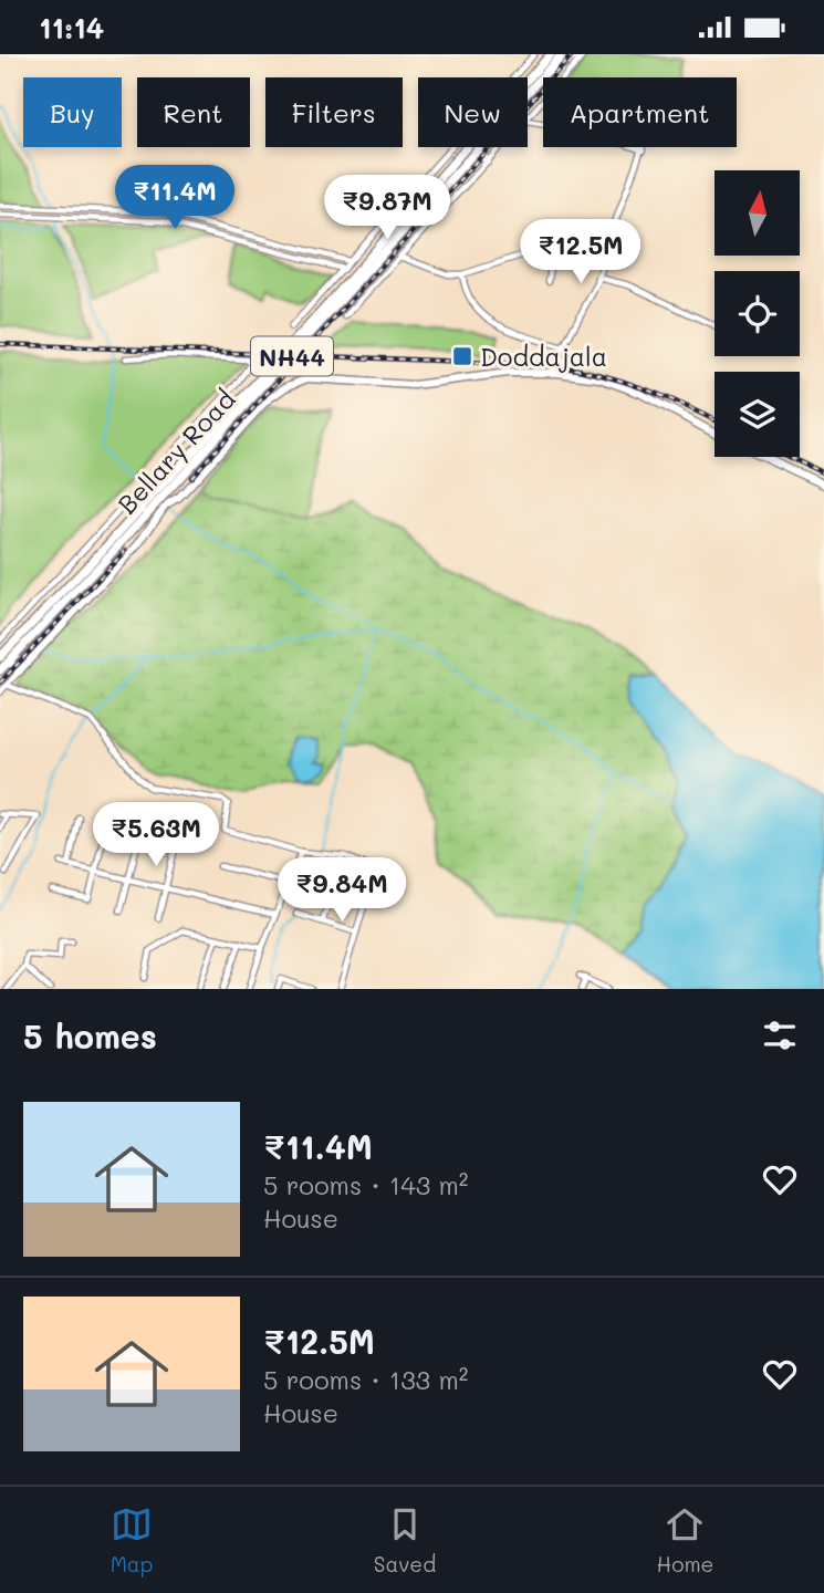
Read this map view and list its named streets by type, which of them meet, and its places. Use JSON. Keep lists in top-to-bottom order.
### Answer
{
  "streets": {
    "highway": ["NH44", "Bellary Road"]
  },
  "crossings": [
    ["NH44", "Bellary Road"]
  ],
  "places": {
    "transit": ["Doddajala"]
  },
  "north": "top",
  "page": {
    "status": "11:14",
    "chip": [
      "Buy",
      "Rent",
      "Filters",
      "New",
      "Apartment"
    ],
    "price": [
      "₹11.4M",
      "₹9.87M",
      "₹12.5M",
      "₹5.63M",
      "₹9.84M"
    ],
    "heading": "5 homes",
    "list": [
      {
        "name": "₹11.4M",
        "note": "5 rooms · 143 m² · House"
      },
      {
        "name": "₹12.5M",
        "note": "5 rooms · 133 m² · House"
      }
    ],
    "tabs": ["Map", "Saved", "Home"]
  }
}
